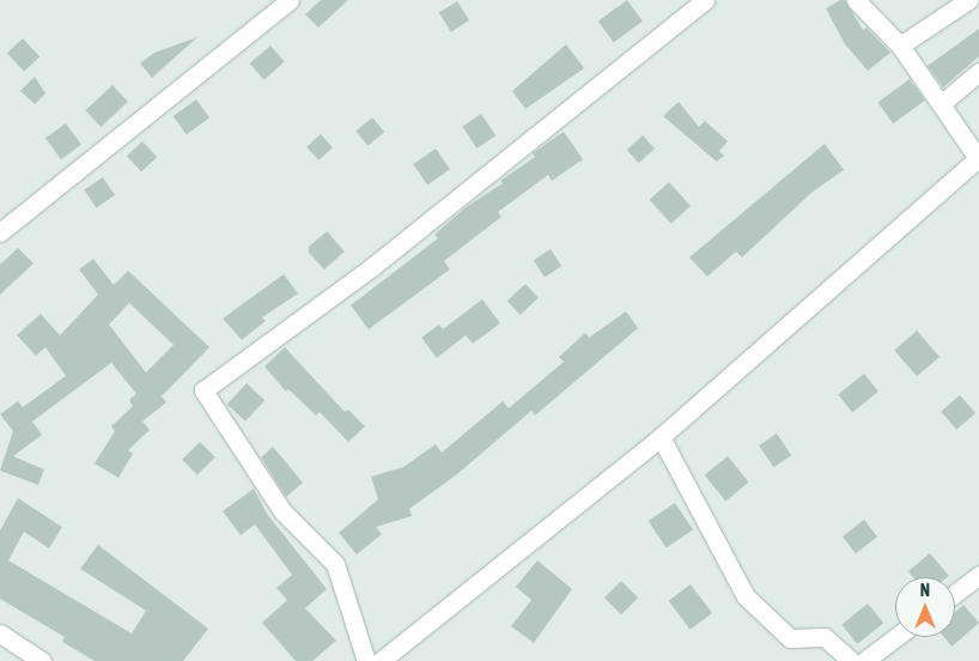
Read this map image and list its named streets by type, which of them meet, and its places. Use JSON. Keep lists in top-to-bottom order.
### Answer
{
  "north": "top"
}
